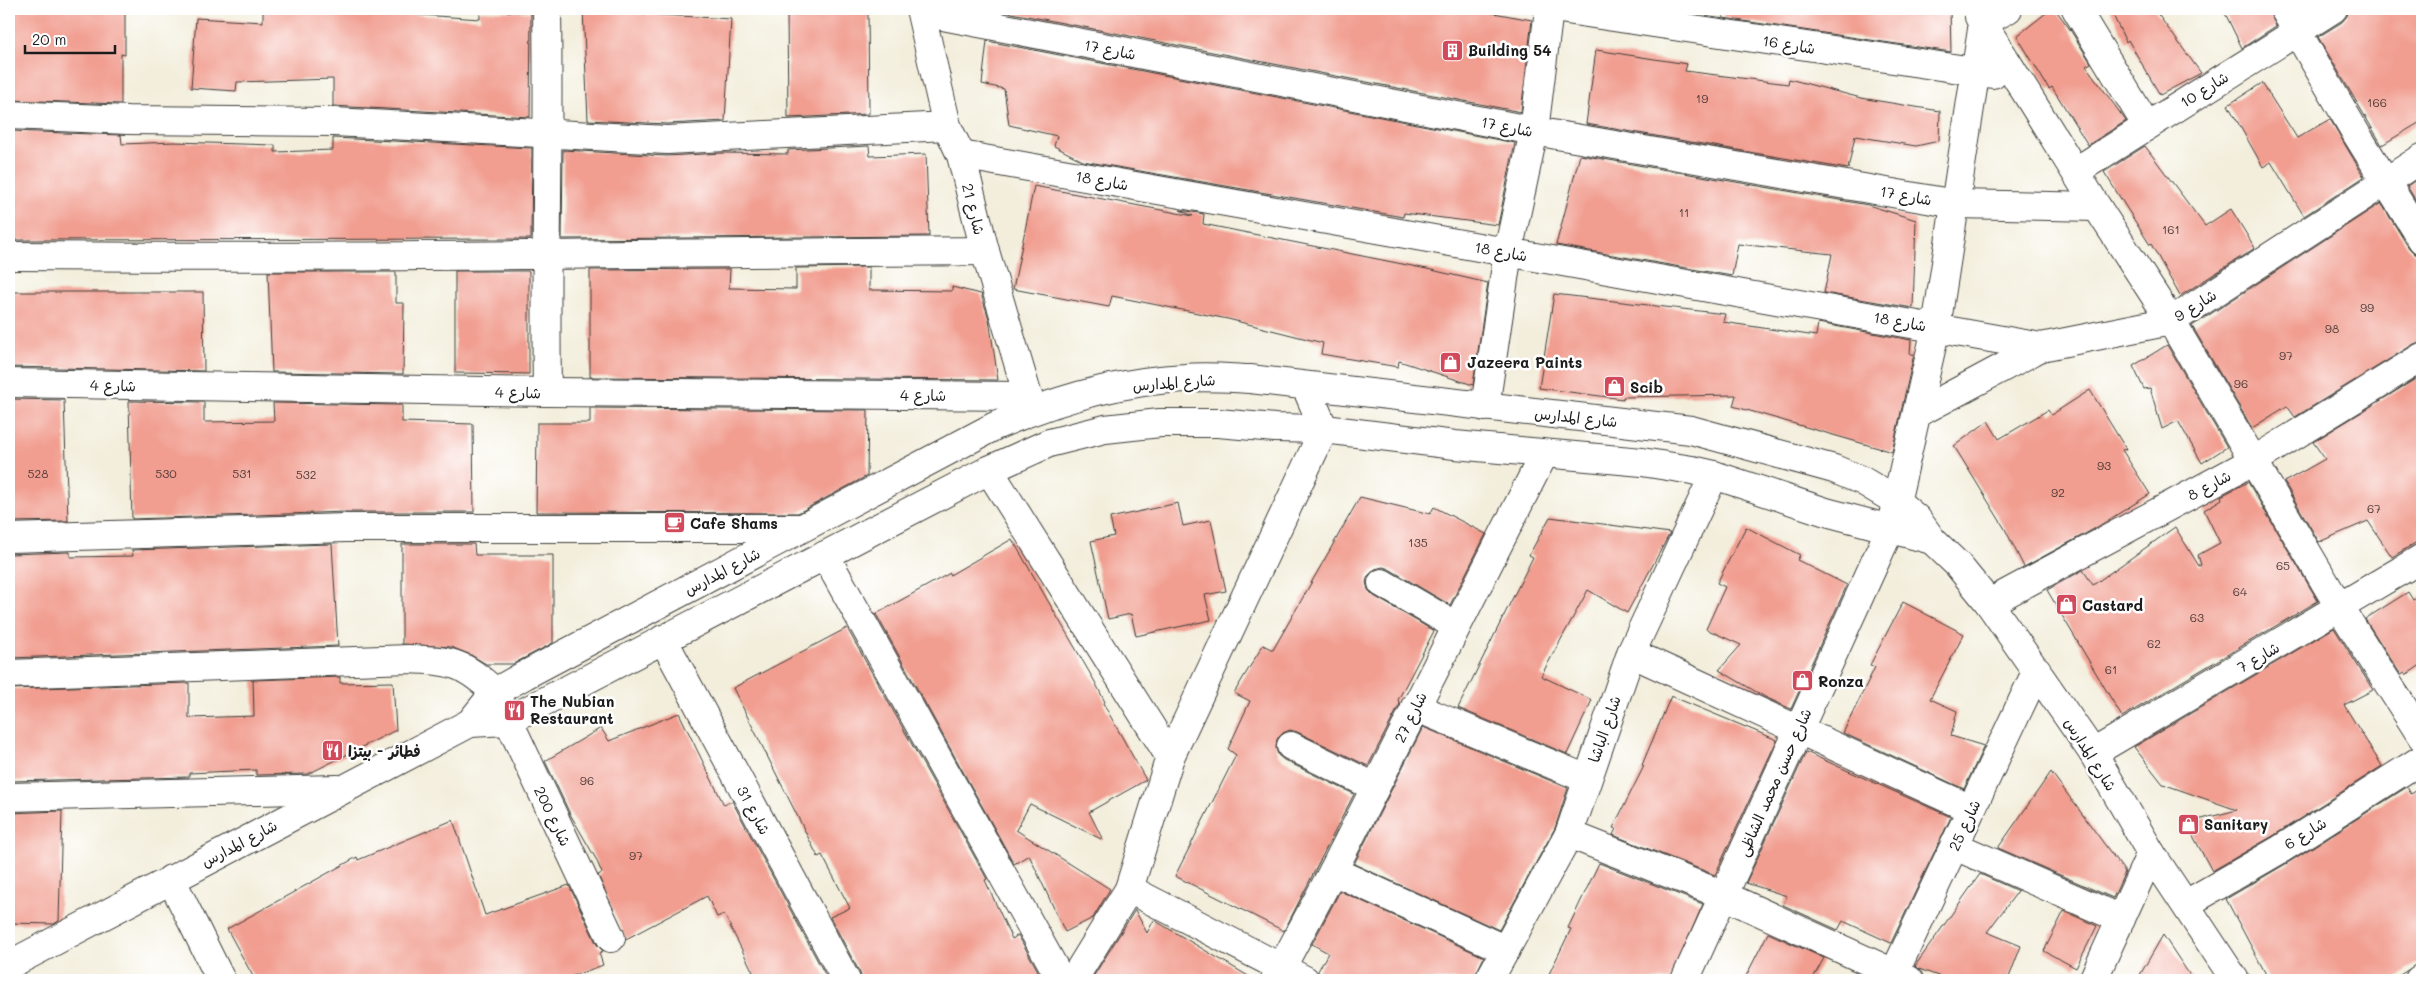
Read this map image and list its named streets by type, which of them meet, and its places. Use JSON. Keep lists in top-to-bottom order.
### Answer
{
  "streets": {
    "street": [
      "شارع 16",
      "شارع 17",
      "شارع 10",
      "شارع 18",
      "شارع 21",
      "شارع 9",
      "شارع المدارس",
      "شارع 4",
      "شارع 8",
      "شارع 7",
      "شارع 27",
      "شارع الباشا",
      "شارع حسن محمد الشاظى",
      "شارع 31",
      "شارع 200",
      "شارع 25",
      "شارع 6"
    ]
  },
  "crossings": [
    ["شارع 16", "شارع حسن محمد الشاظى"],
    ["شارع 17", "شارع 21"],
    ["شارع 17", "شارع حسن محمد الشاظى"],
    ["شارع 18", "شارع 21"],
    ["شارع 18", "شارع 9"],
    ["شارع 18", "شارع حسن محمد الشاظى"],
    ["شارع 21", "شارع المدارس"],
    ["شارع 21", "شارع 4"],
    ["شارع 9", "شارع حسن محمد الشاظى"],
    ["شارع المدارس", "شارع 4"],
    ["شارع المدارس", "شارع 8"],
    ["شارع المدارس", "شارع 7"],
    ["شارع المدارس", "شارع 27"],
    ["شارع المدارس", "شارع الباشا"],
    ["شارع المدارس", "شارع حسن محمد الشاظى"],
    ["شارع المدارس", "شارع 31"],
    ["شارع المدارس", "شارع 200"],
    ["شارع المدارس", "شارع 25"],
    ["شارع المدارس", "شارع 6"]
  ],
  "places": {
    "building": ["Building 54"],
    "shop": [
      "Jazeera Paints",
      "Scib",
      "Castard",
      "Ronza",
      "Sanitary"
    ],
    "cafe": ["Cafe Shams"],
    "restaurant": ["The Nubian Restaurant", "فطائر - بيتزا"]
  },
  "house_numbers": [
    "19",
    "166",
    "11",
    "161",
    "99",
    "98",
    "97",
    "96",
    "93",
    "528",
    "530",
    "531",
    "532",
    "92",
    "67",
    "135",
    "65",
    "64",
    "63",
    "62",
    "61",
    "96",
    "97"
  ],
  "scale_bar": "20 m"
}
